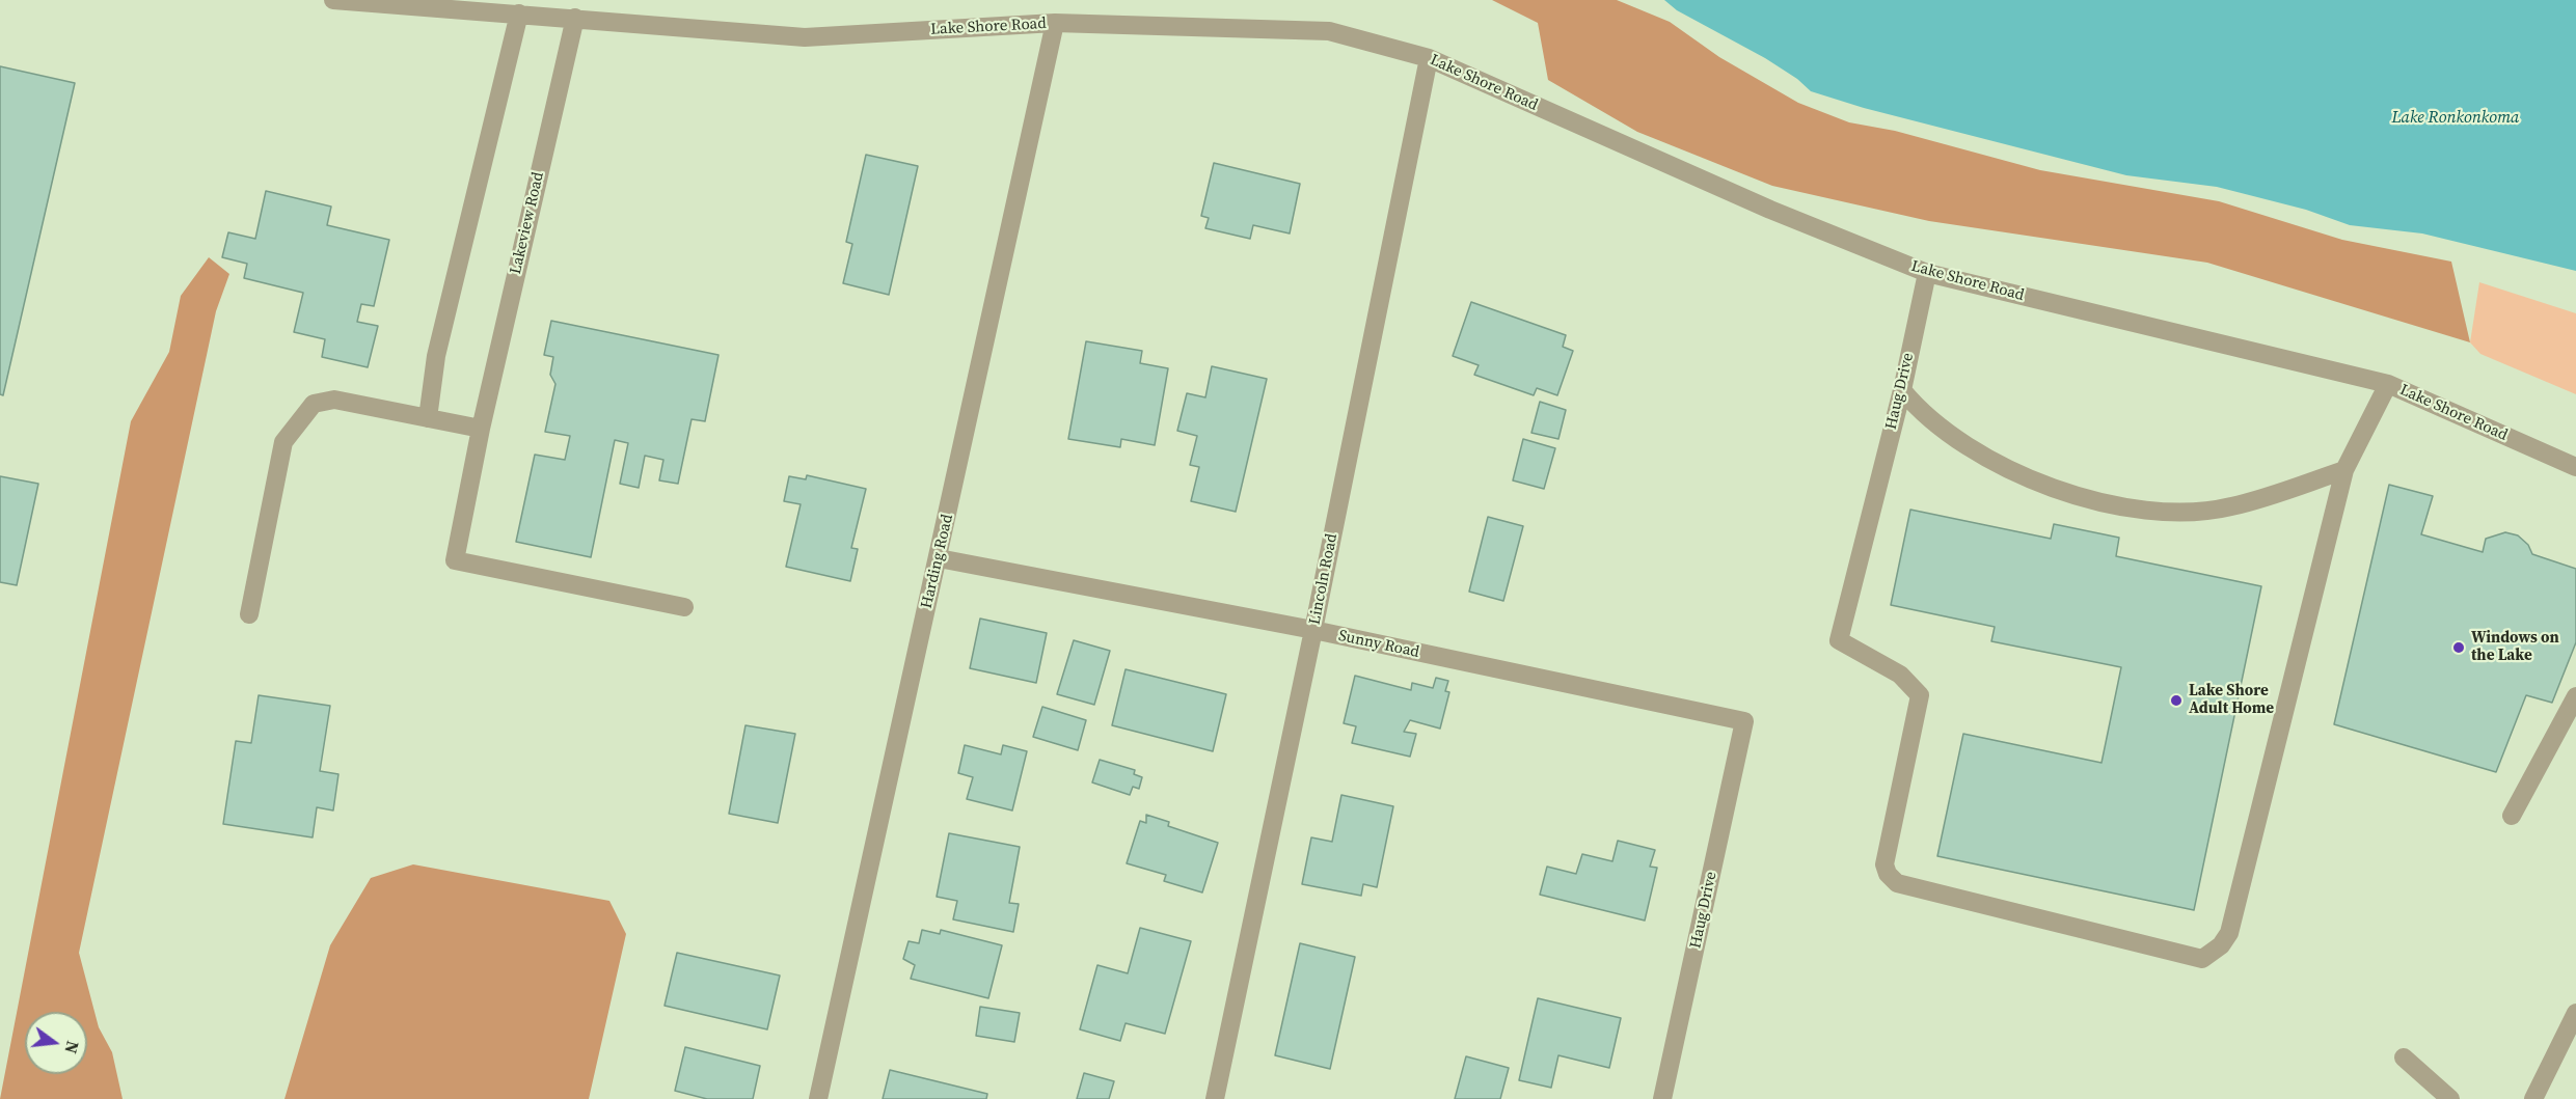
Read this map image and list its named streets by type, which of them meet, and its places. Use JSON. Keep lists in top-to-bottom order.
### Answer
{
  "streets": {
    "street": [
      "Lake Shore Road",
      "Lakeview Road",
      "Haug Drive",
      "Harding Road",
      "Lincoln Road",
      "Sunny Road"
    ]
  },
  "crossings": [
    ["Lake Shore Road", "Lakeview Road"],
    ["Lake Shore Road", "Haug Drive"],
    ["Lake Shore Road", "Harding Road"],
    ["Lake Shore Road", "Lincoln Road"],
    ["Haug Drive", "Sunny Road"],
    ["Harding Road", "Sunny Road"],
    ["Lincoln Road", "Sunny Road"]
  ],
  "water": ["Lake Ronkonkoma"],
  "places": ["Windows on the Lake", "Lake Shore Adult Home"],
  "north": "right"
}
